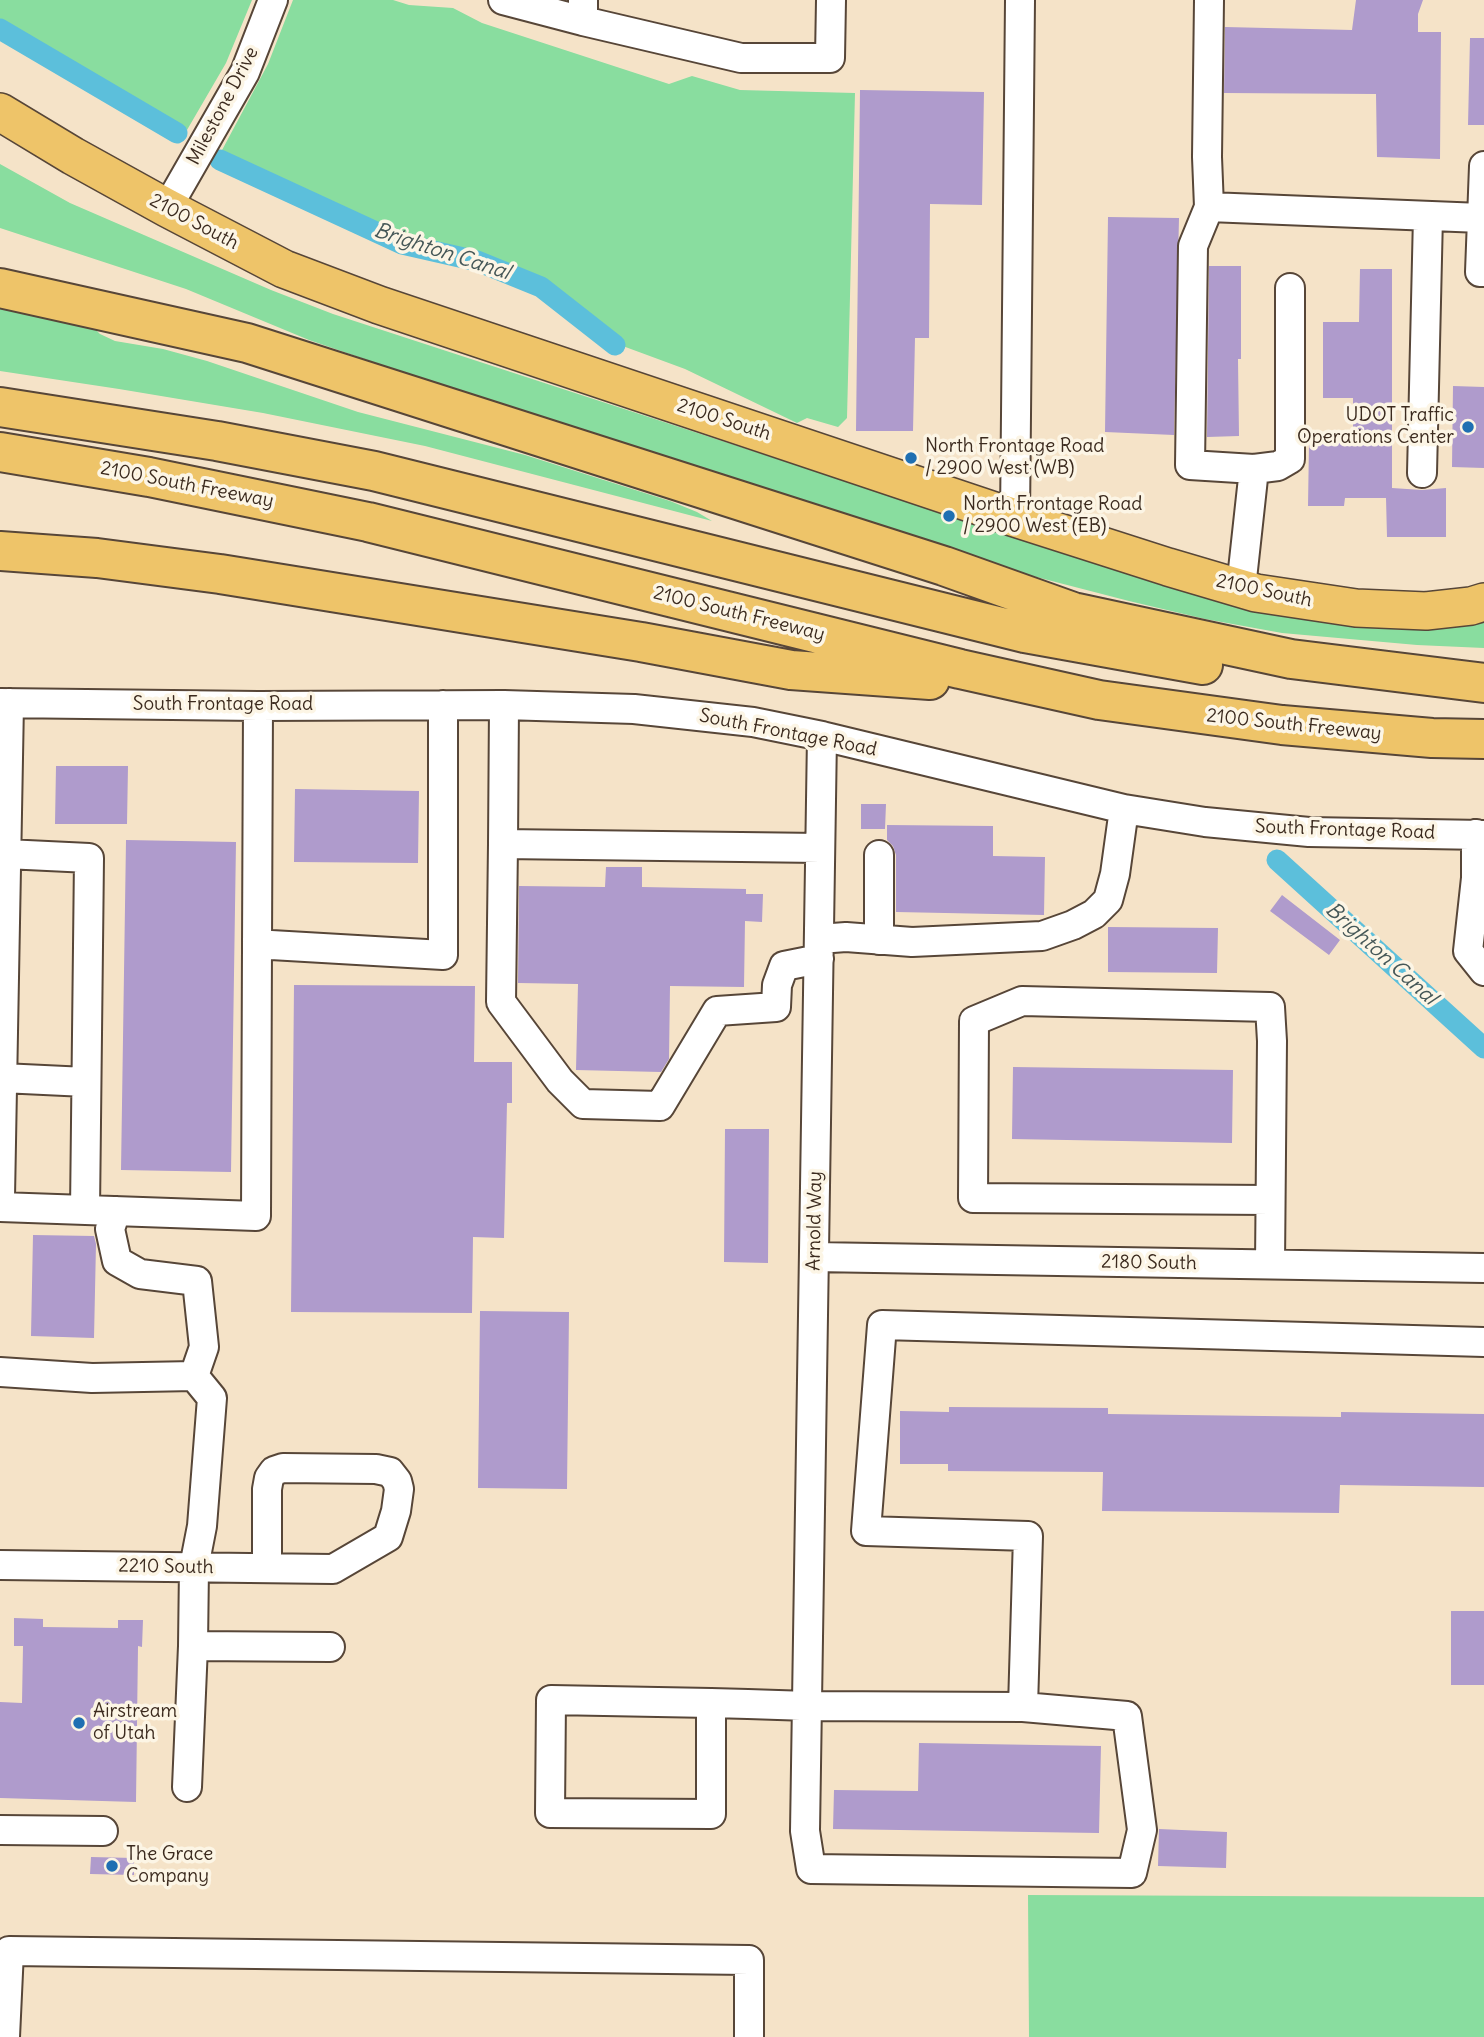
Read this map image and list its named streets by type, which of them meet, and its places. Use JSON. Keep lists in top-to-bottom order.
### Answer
{
  "streets": {
    "highway": ["2100 South Freeway"],
    "main road": ["2100 South"],
    "street": [
      "Milestone Drive",
      "South Frontage Road",
      "Arnold Way",
      "2180 South",
      "2210 South"
    ]
  },
  "crossings": [
    ["Milestone Drive", "2100 South"],
    ["South Frontage Road", "Arnold Way"],
    ["Arnold Way", "2180 South"]
  ],
  "water": ["Brighton Canal"],
  "places": [
    "UDOT Traffic Operations Center",
    "North Frontage Road / 2900 West (WB)",
    "North Frontage Road / 2900 West (EB)",
    "Airstream of Utah",
    "The Grace Company"
  ]
}
